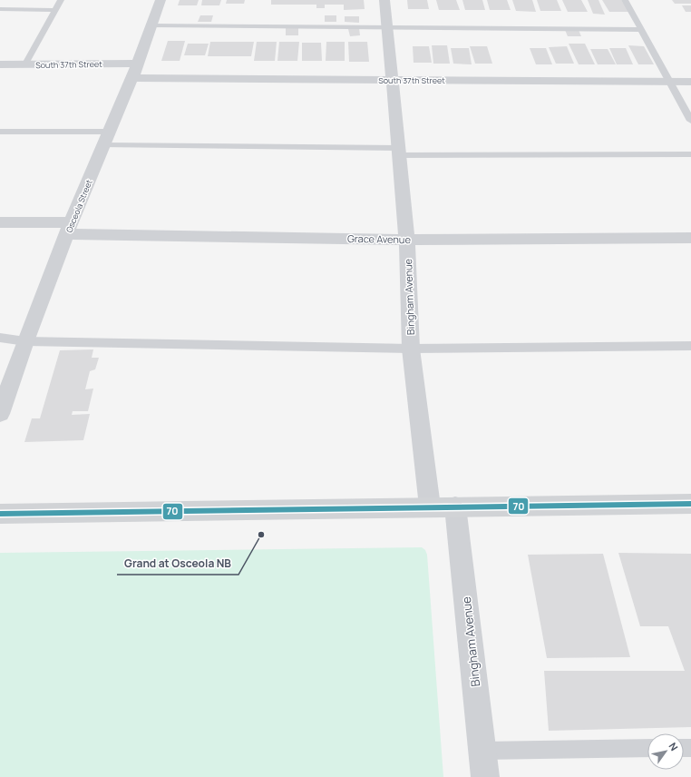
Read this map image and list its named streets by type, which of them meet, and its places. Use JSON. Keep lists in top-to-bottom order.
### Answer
{
  "streets": {
    "street": [
      "South 37th Street",
      "Osceola Street",
      "Grace Avenue",
      "Bingham Avenue"
    ]
  },
  "crossings": [
    ["South 37th Street", "Osceola Street"],
    ["South 37th Street", "Bingham Avenue"],
    ["Osceola Street", "Grace Avenue"],
    ["Grace Avenue", "Bingham Avenue"]
  ],
  "places": ["Grand at Osceola NB"],
  "lines": ["transit line 70"],
  "north": "top right"
}
